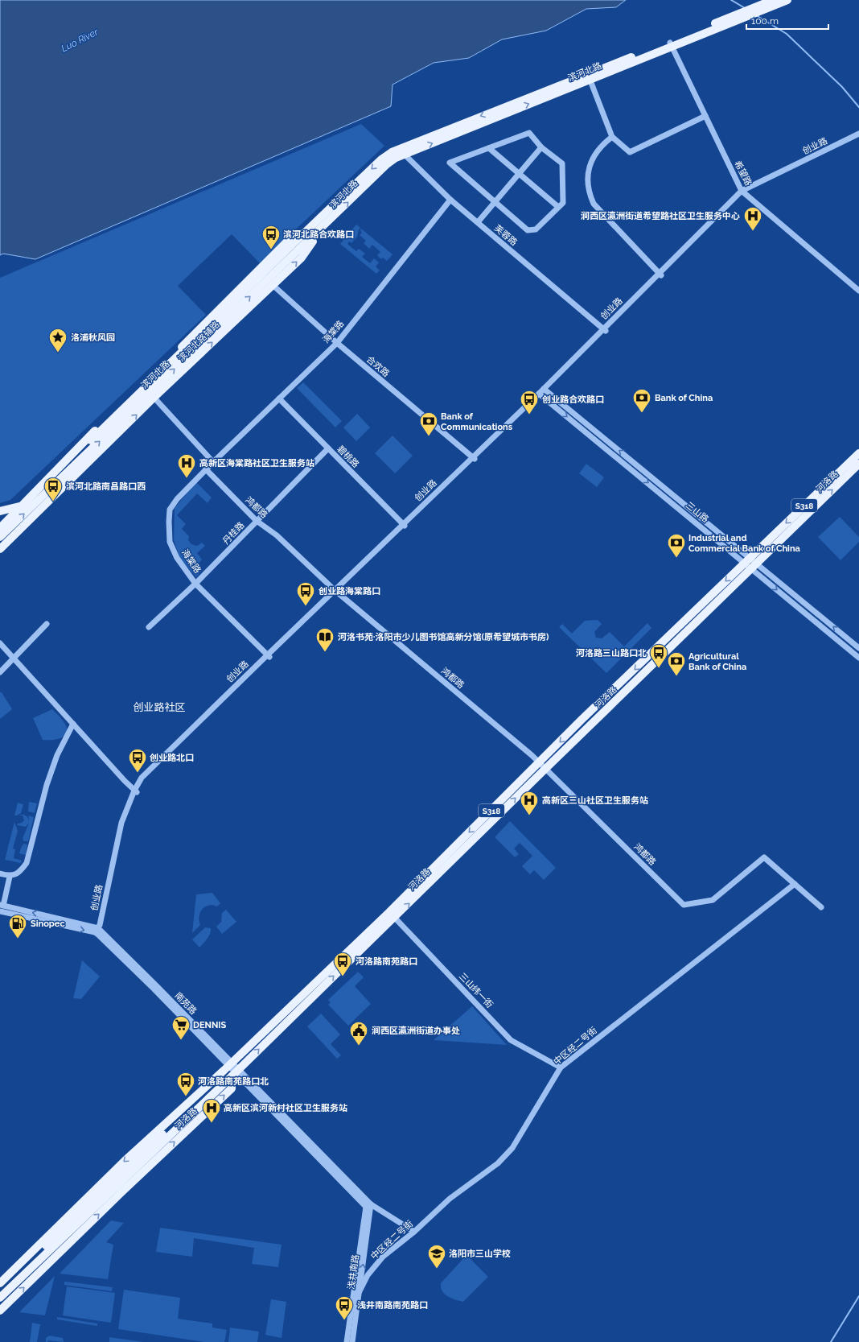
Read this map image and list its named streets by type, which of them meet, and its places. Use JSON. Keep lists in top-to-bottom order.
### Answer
{
  "streets": {
    "main road": [
      "滨河北路",
      "滨河北路辅路",
      "河洛路",
      "S318"
    ],
    "street": [
      "创业路",
      "希望路",
      "芙蓉路",
      "海棠路",
      "合欢路",
      "碧桃路",
      "鸿都路",
      "三山路",
      "丹桂路",
      "三山纬一街",
      "南苑路",
      "中区经二号街",
      "浅井南路"
    ]
  },
  "crossings": [
    ["滨河北路", "希望路"],
    ["滨河北路", "芙蓉路"],
    ["滨河北路", "滨河北路辅路"],
    ["创业路", "希望路"],
    ["创业路", "芙蓉路"],
    ["创业路", "海棠路"],
    ["创业路", "合欢路"],
    ["创业路", "碧桃路"],
    ["创业路", "鸿都路"],
    ["创业路", "三山路"],
    ["创业路", "南苑路"],
    ["芙蓉路", "海棠路"],
    ["海棠路", "合欢路"],
    ["海棠路", "碧桃路"],
    ["海棠路", "鸿都路"],
    ["海棠路", "丹桂路"],
    ["滨河北路辅路", "合欢路"],
    ["碧桃路", "丹桂路"],
    ["河洛路", "鸿都路"],
    ["河洛路", "三山路"],
    ["河洛路", "三山纬一街"],
    ["河洛路", "南苑路"],
    ["鸿都路", "丹桂路"],
    ["鸿都路", "中区经二号街"],
    ["三山纬一街", "中区经二号街"],
    ["南苑路", "中区经二号街"],
    ["南苑路", "浅井南路"],
    ["中区经二号街", "浅井南路"]
  ],
  "districts": ["创业路社区"],
  "water": ["Luo River"],
  "places": {
    "hospital": [
      "涧西区瀛洲街道希望路社区卫生服务中心",
      "高新区海棠路社区卫生服务站",
      "高新区三山社区卫生服务站",
      "高新区滨河新村社区卫生服务站"
    ],
    "bus stop": [
      "滨河北路合欢路口",
      "创业路合欢路口",
      "滨河北路南昌路口西",
      "创业路海棠路口",
      "河洛路三山路口北",
      "创业路北口",
      "河洛路南苑路口",
      "河洛路南苑路口北",
      "浅井南路南苑路口"
    ],
    "place": ["洛浦秋风园"],
    "bank": [
      "Bank of China",
      "Bank of Communications",
      "Industrial and Commercial Bank of China",
      "Agricultural Bank of China"
    ],
    "library": ["河洛书苑·洛阳市少儿图书馆高新分馆(原希望城市书房)"],
    "fuel station": ["Sinopec"],
    "supermarket": ["DENNIS"],
    "public building": ["涧西区瀛洲街道办事处"],
    "school or university": ["洛阳市三山学校"]
  },
  "scale_bar": "100 m"
}
